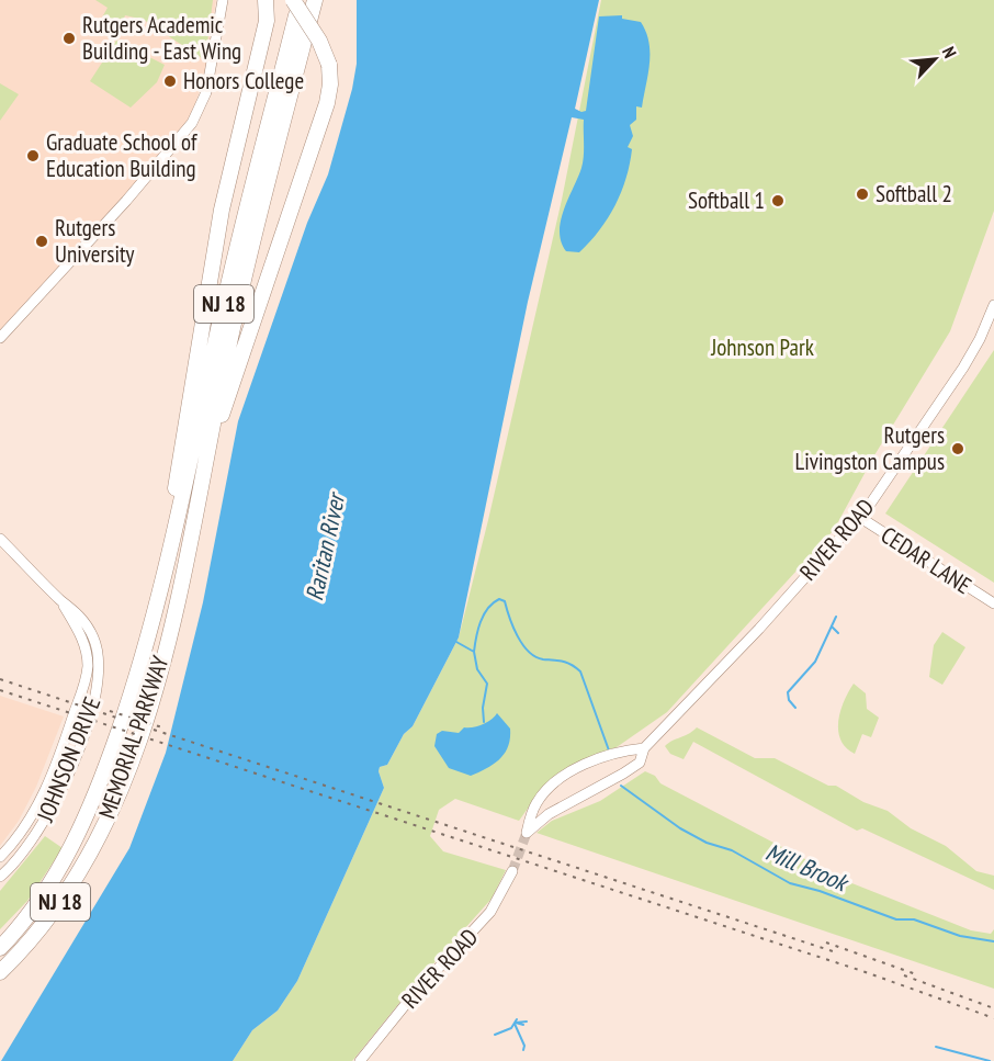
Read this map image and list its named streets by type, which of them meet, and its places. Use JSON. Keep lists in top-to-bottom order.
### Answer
{
  "streets": {
    "highway": ["NJ 18", "MEMORIAL PARKWAY"],
    "street": ["RIVER ROAD", "CEDAR LANE", "JOHNSON DRIVE"]
  },
  "crossings": [
    ["NJ 18", "MEMORIAL PARKWAY"],
    ["RIVER ROAD", "CEDAR LANE"]
  ],
  "water": ["Raritan River", "Mill Brook"],
  "parks": ["Johnson Park"],
  "places": [
    "Rutgers Academic Building - East Wing",
    "Honors College",
    "Graduate School of Education Building",
    "Softball 2",
    "Softball 1",
    "Rutgers University",
    "Rutgers Livingston Campus"
  ],
  "north": "top right"
}
